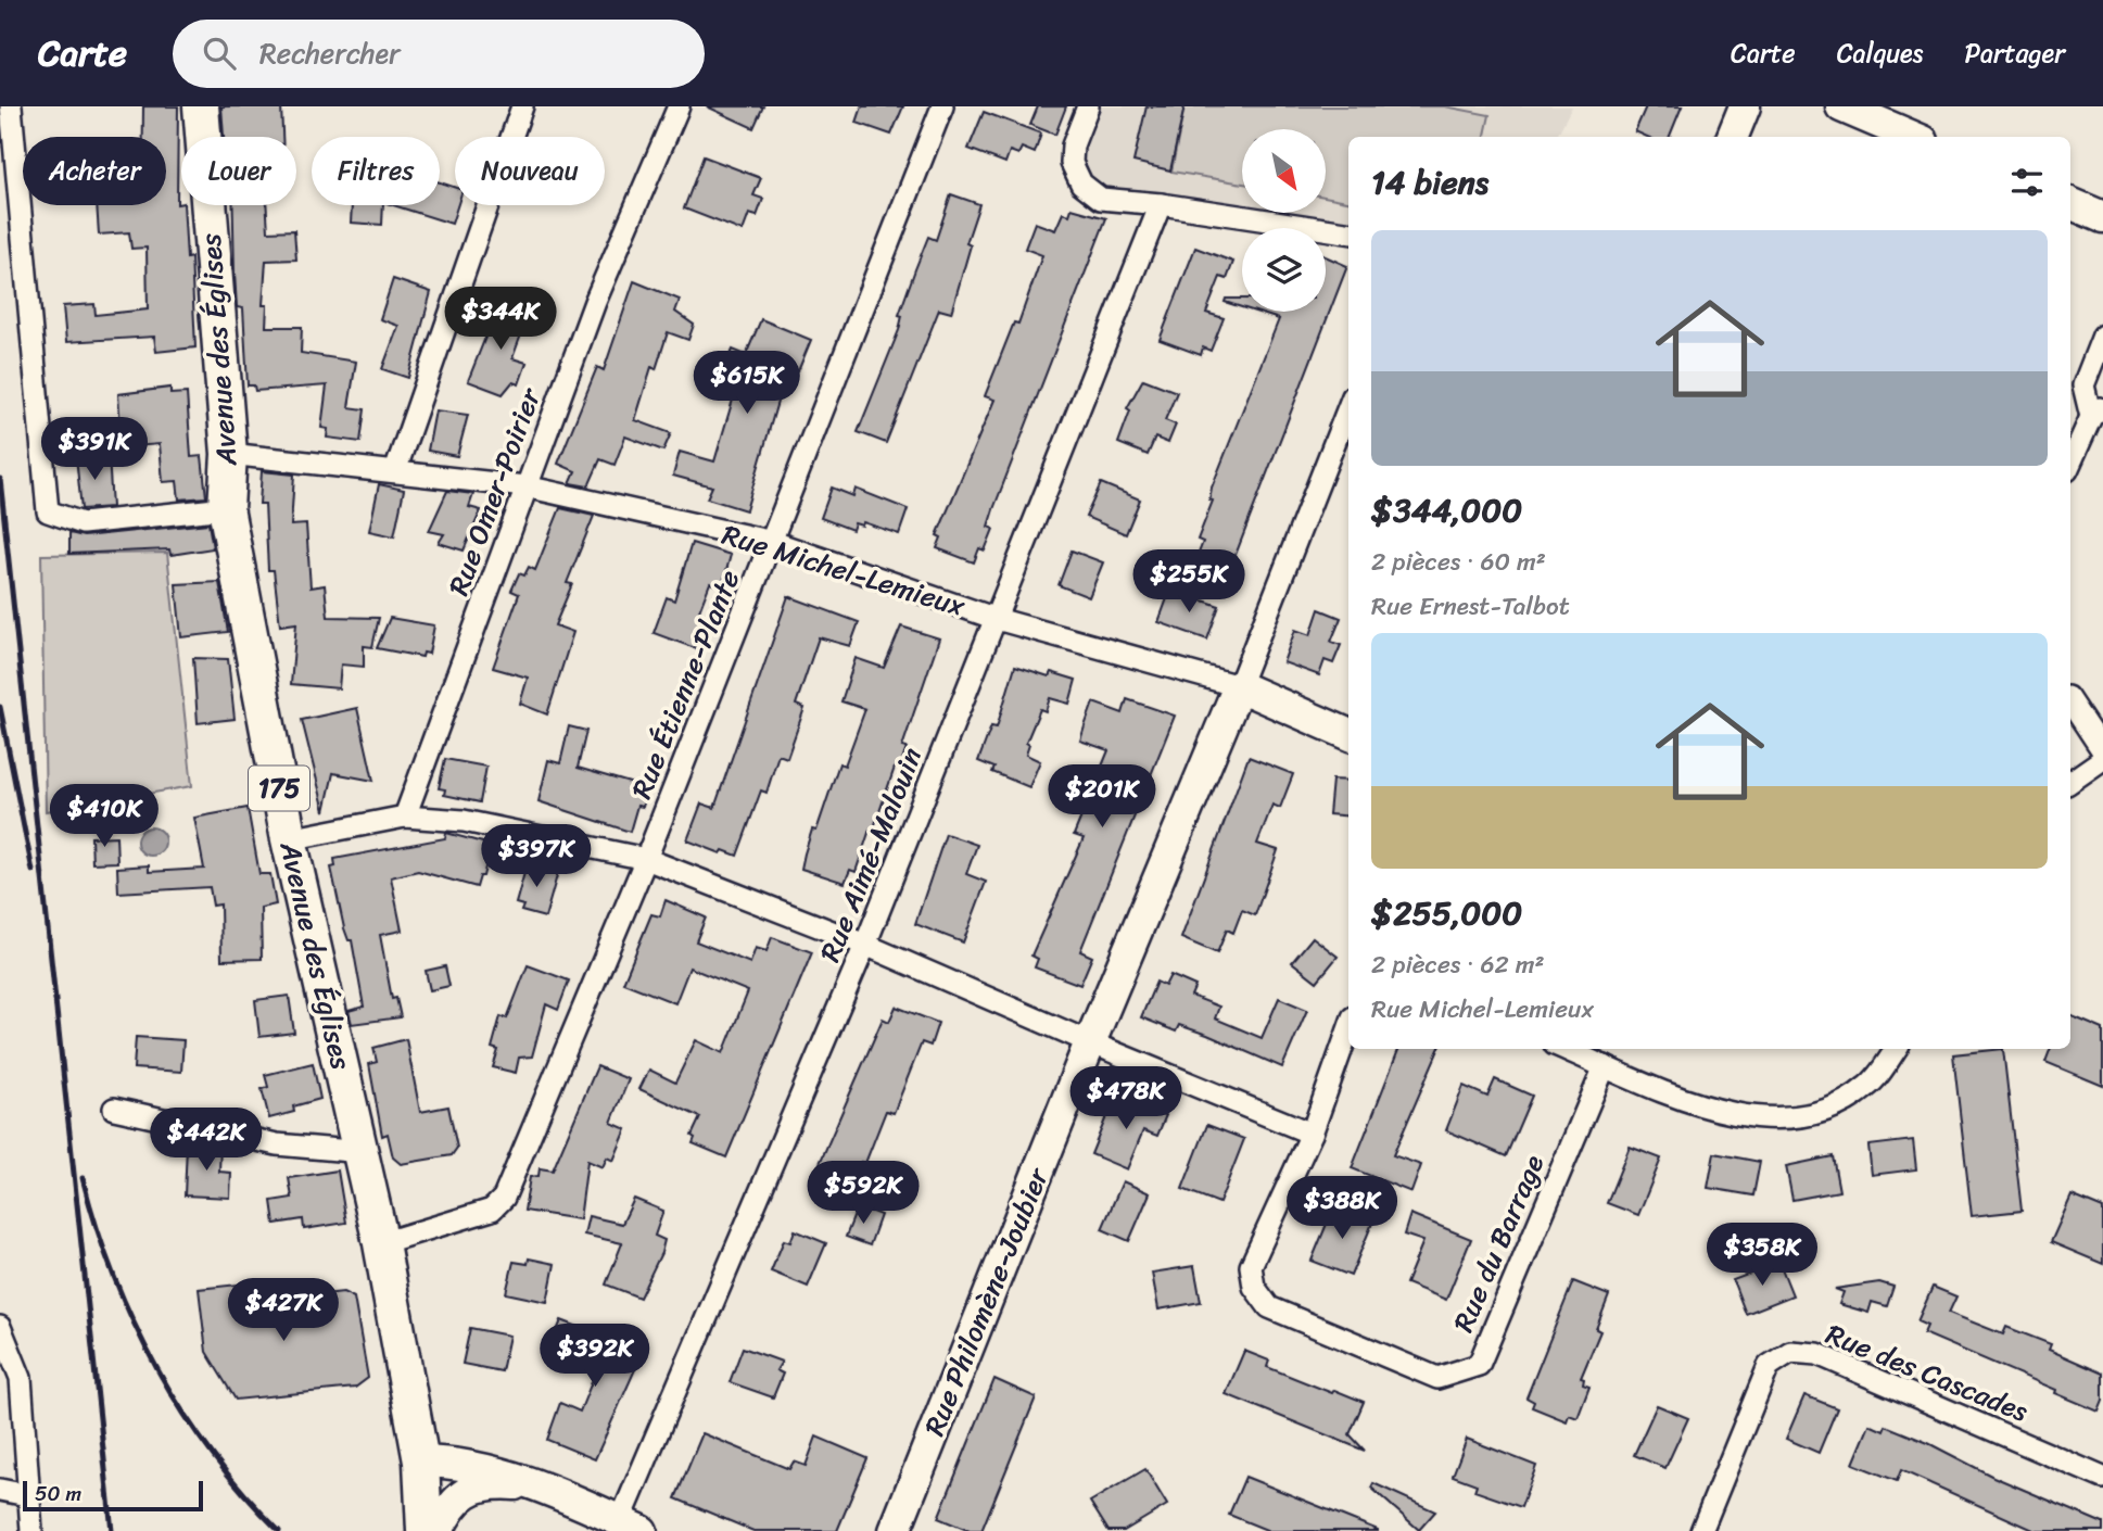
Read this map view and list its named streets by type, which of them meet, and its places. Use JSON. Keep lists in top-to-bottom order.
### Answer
{
  "streets": {
    "main road": ["Avenue des Églises", "175"],
    "street": [
      "Rue Omer-Poirier",
      "Rue Michel-Lemieux",
      "Rue Étienne-Plante",
      "Rue Aimé-Malouin",
      "Rue du Barrage",
      "Rue Philomène-Joubier",
      "Rue des Cascades"
    ]
  },
  "crossings": [
    ["Avenue des Églises", "Rue Michel-Lemieux"],
    ["Avenue des Églises", "Rue Étienne-Plante"],
    ["Rue Omer-Poirier", "Rue Michel-Lemieux"],
    ["Rue Michel-Lemieux", "Rue Étienne-Plante"],
    ["Rue Michel-Lemieux", "Rue Aimé-Malouin"],
    ["Rue Michel-Lemieux", "Rue Philomène-Joubier"]
  ],
  "scale_bar": "50 m",
  "north": "bottom right",
  "page": {
    "header": "Carte",
    "search": "Rechercher",
    "nav": ["Carte", "Calques", "Partager"],
    "chip": [
      "Acheter",
      "Louer",
      "Filtres",
      "Nouveau"
    ],
    "heading": "14 biens",
    "list": [
      {
        "name": "$344,000",
        "note": "2 pièces · 60 m² · Rue Ernest-Talbot"
      },
      {
        "name": "$255,000",
        "note": "2 pièces · 62 m² · Rue Michel-Lemieux"
      }
    ],
    "price": [
      "$344K",
      "$615K",
      "$391K",
      "$255K",
      "$201K",
      "$410K",
      "$397K",
      "$478K",
      "$442K",
      "$592K",
      "$388K",
      "$358K",
      "$427K",
      "$392K"
    ],
    "scale": "50 m"
  }
}
